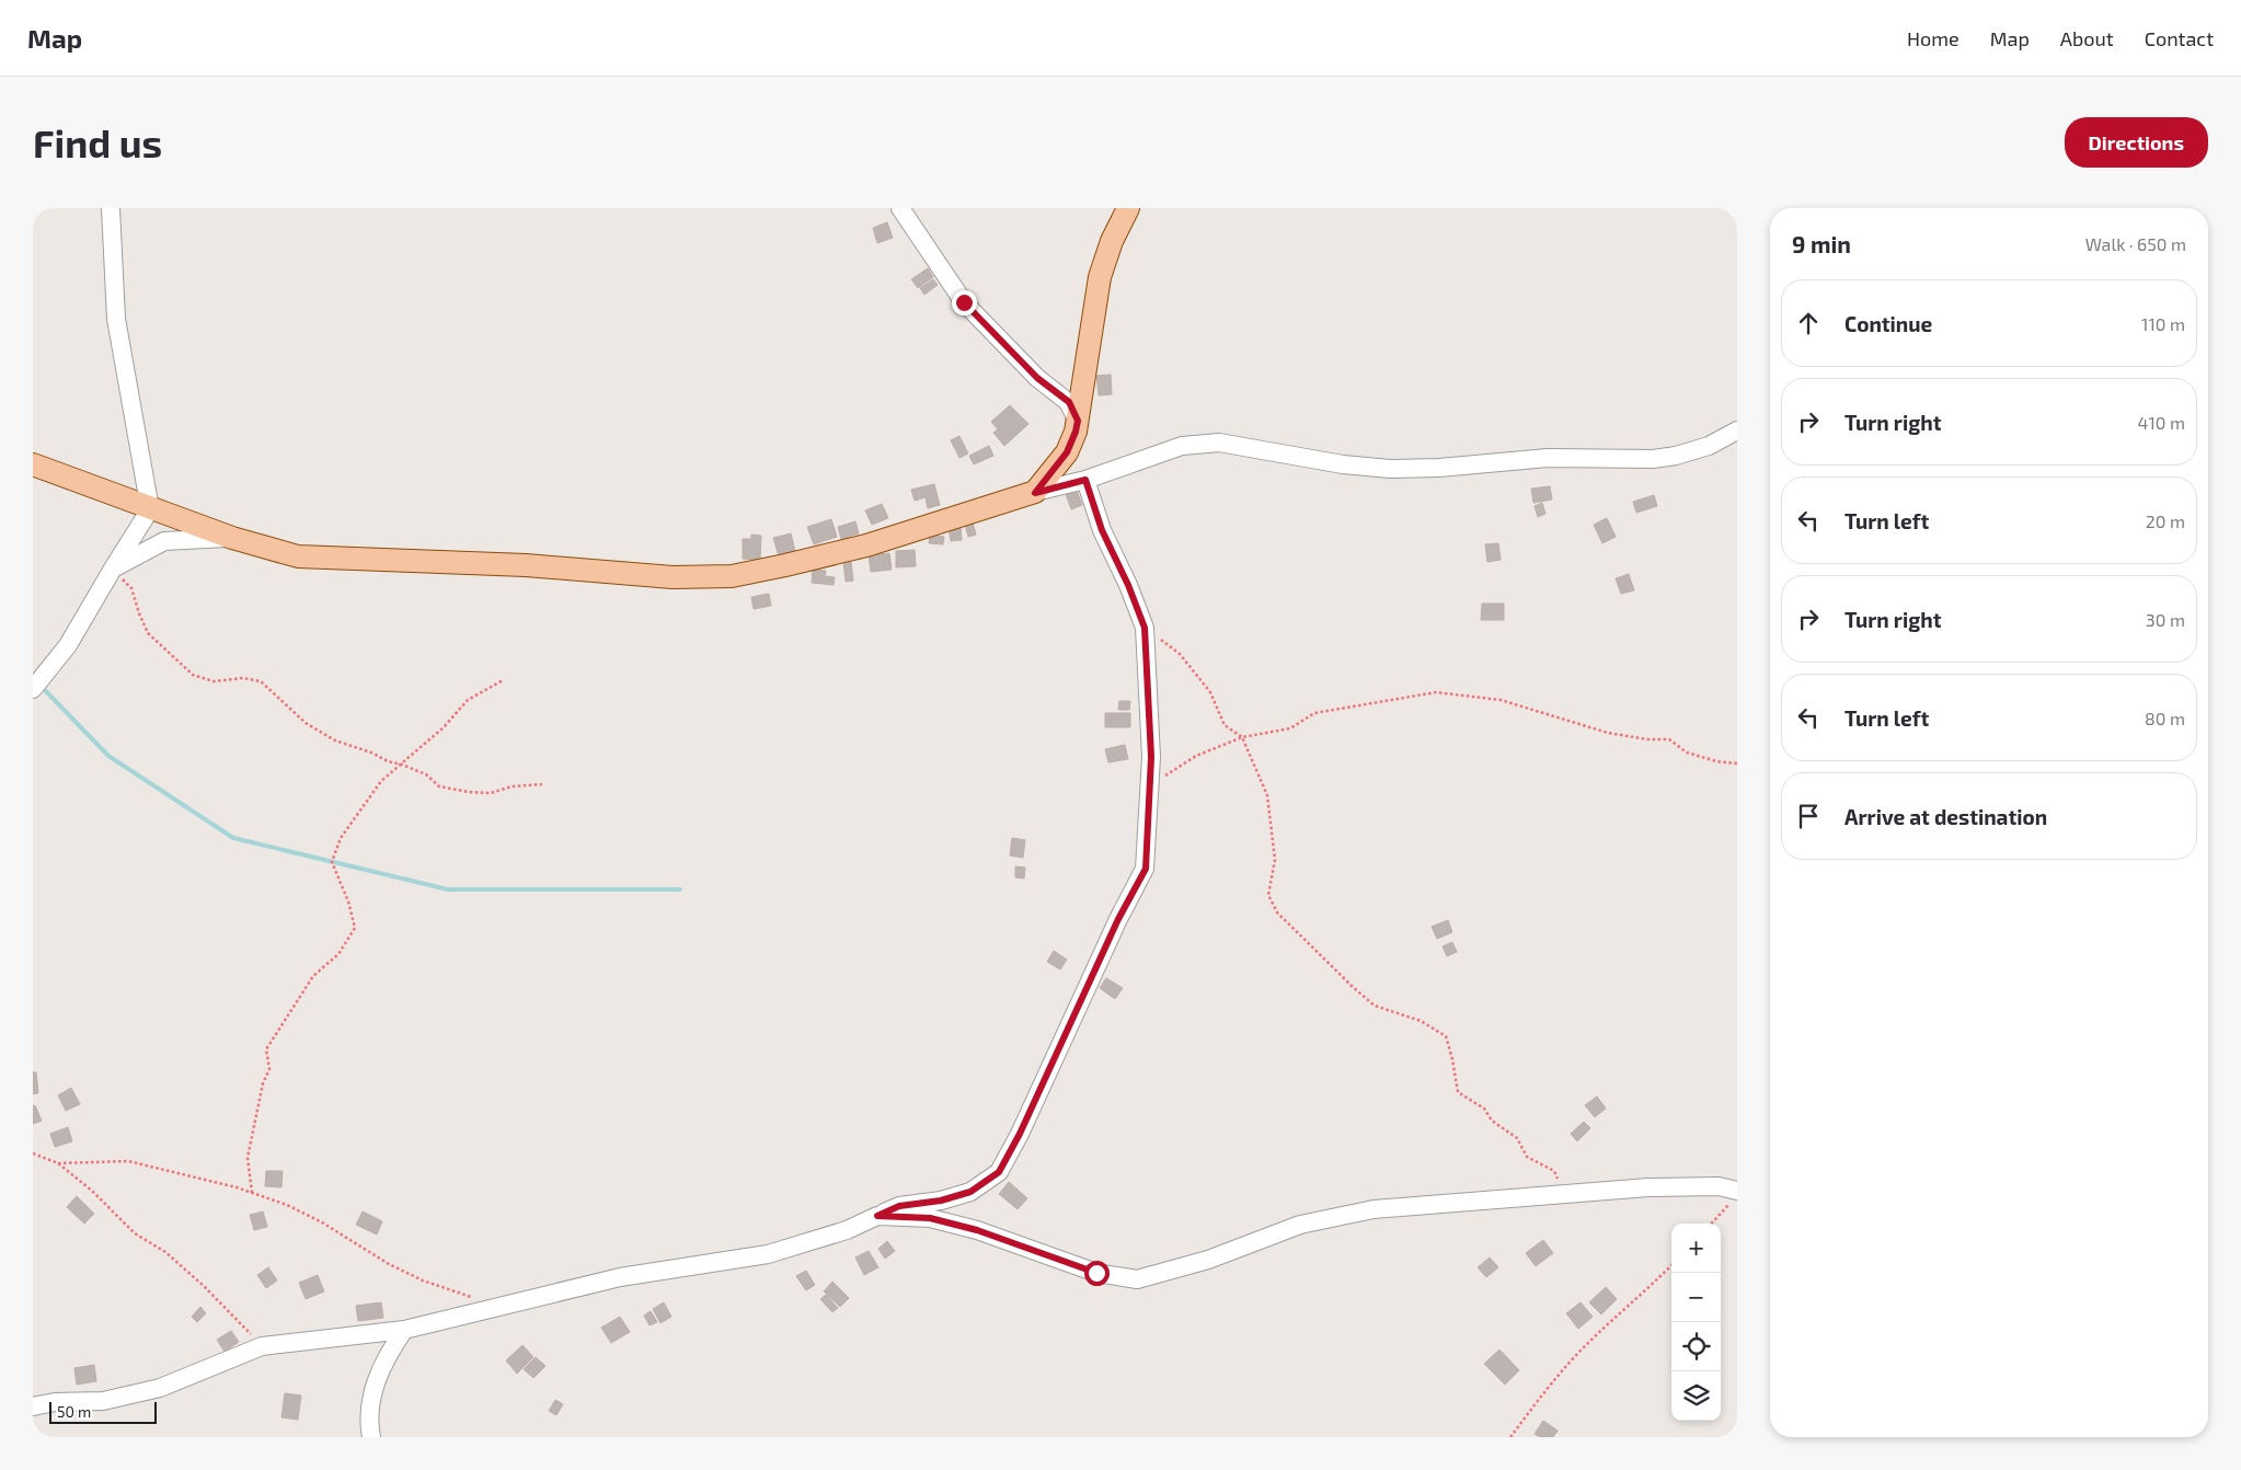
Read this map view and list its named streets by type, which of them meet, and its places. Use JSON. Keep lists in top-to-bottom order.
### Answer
{
  "scale_bar": "50 m",
  "page": {
    "header": "Map",
    "nav": [
      "Home",
      "Map",
      "About",
      "Contact"
    ],
    "buttons": "Directions",
    "title": "Find us",
    "heading": ["9 min", "Walk · 650 m"],
    "list": [
      ["Continue", "110 m"],
      ["Turn right", "410 m"],
      ["Turn left", "20 m"],
      ["Turn right", "30 m"],
      ["Turn left", "80 m"],
      "Arrive at destination"
    ],
    "map_buttons": ["+", "−"],
    "scale": "50 m"
  }
}
